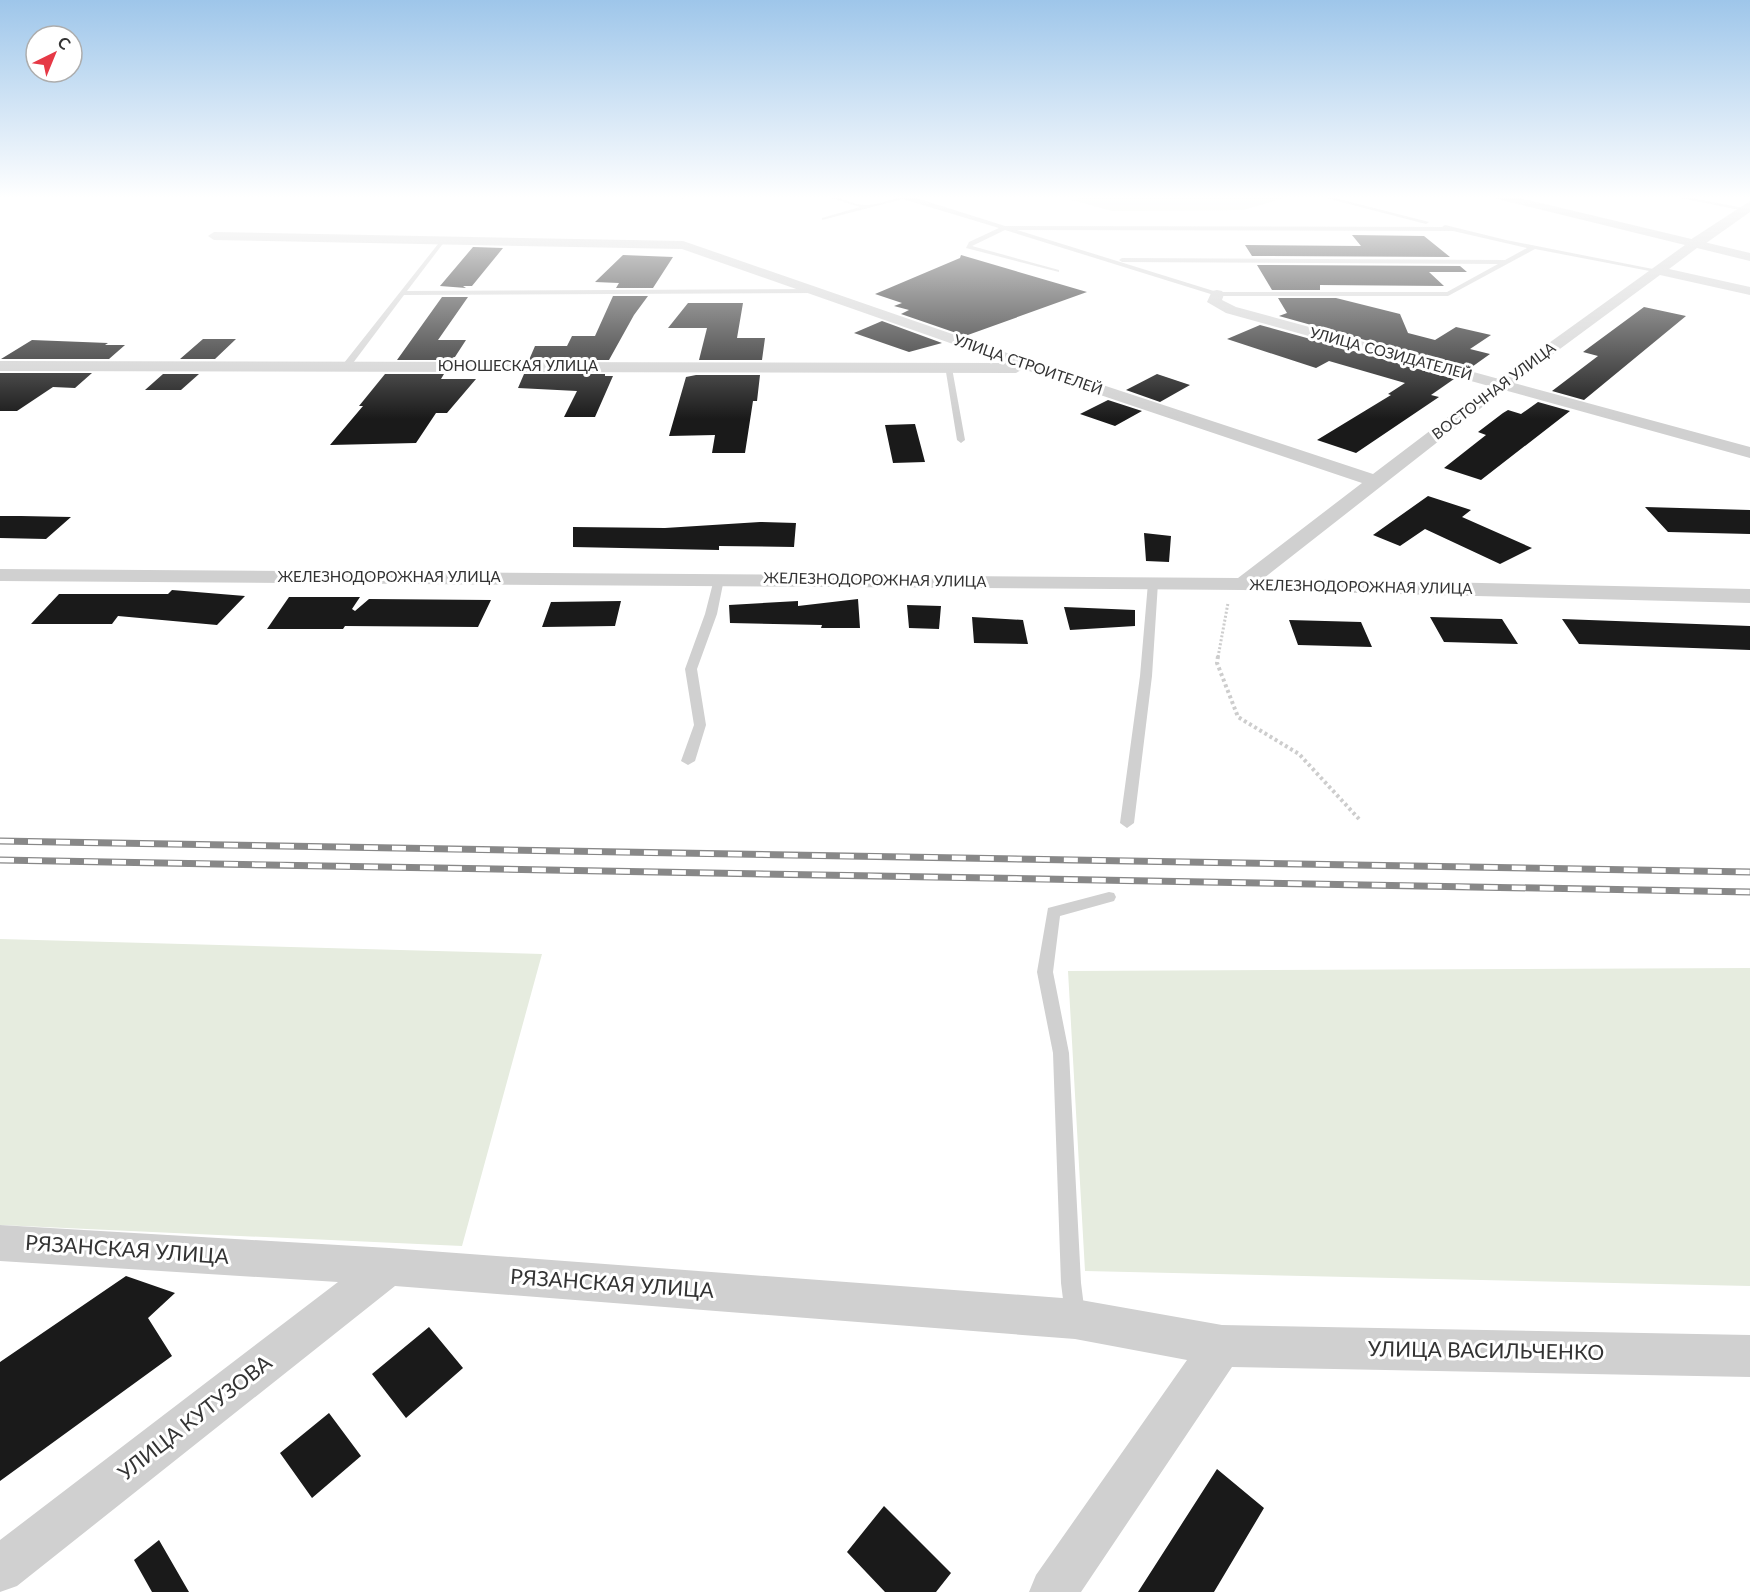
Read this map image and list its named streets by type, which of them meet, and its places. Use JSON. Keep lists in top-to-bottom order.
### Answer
{
  "streets": {
    "street": [
      "УЛИЦА СОЗИДАТЕЛЕЙ",
      "УЛИЦА СТРОИТЕЛЕЙ",
      "ЮНОШЕСКАЯ УЛИЦА",
      "ВОСТОЧНАЯ УЛИЦА",
      "ЖЕЛЕЗНОДОРОЖНАЯ УЛИЦА",
      "РЯЗАНСКАЯ УЛИЦА",
      "УЛИЦА ВАСИЛЬЧЕНКО",
      "УЛИЦА КУТУЗОВА"
    ]
  },
  "crossings": [
    ["УЛИЦА СОЗИДАТЕЛЕЙ", "ВОСТОЧНАЯ УЛИЦА"],
    ["УЛИЦА СТРОИТЕЛЕЙ", "ЮНОШЕСКАЯ УЛИЦА"],
    ["УЛИЦА СТРОИТЕЛЕЙ", "ВОСТОЧНАЯ УЛИЦА"],
    ["ВОСТОЧНАЯ УЛИЦА", "ЖЕЛЕЗНОДОРОЖНАЯ УЛИЦА"],
    ["РЯЗАНСКАЯ УЛИЦА", "УЛИЦА ВАСИЛЬЧЕНКО"],
    ["РЯЗАНСКАЯ УЛИЦА", "УЛИЦА КУТУЗОВА"]
  ],
  "north": "top right"
}
